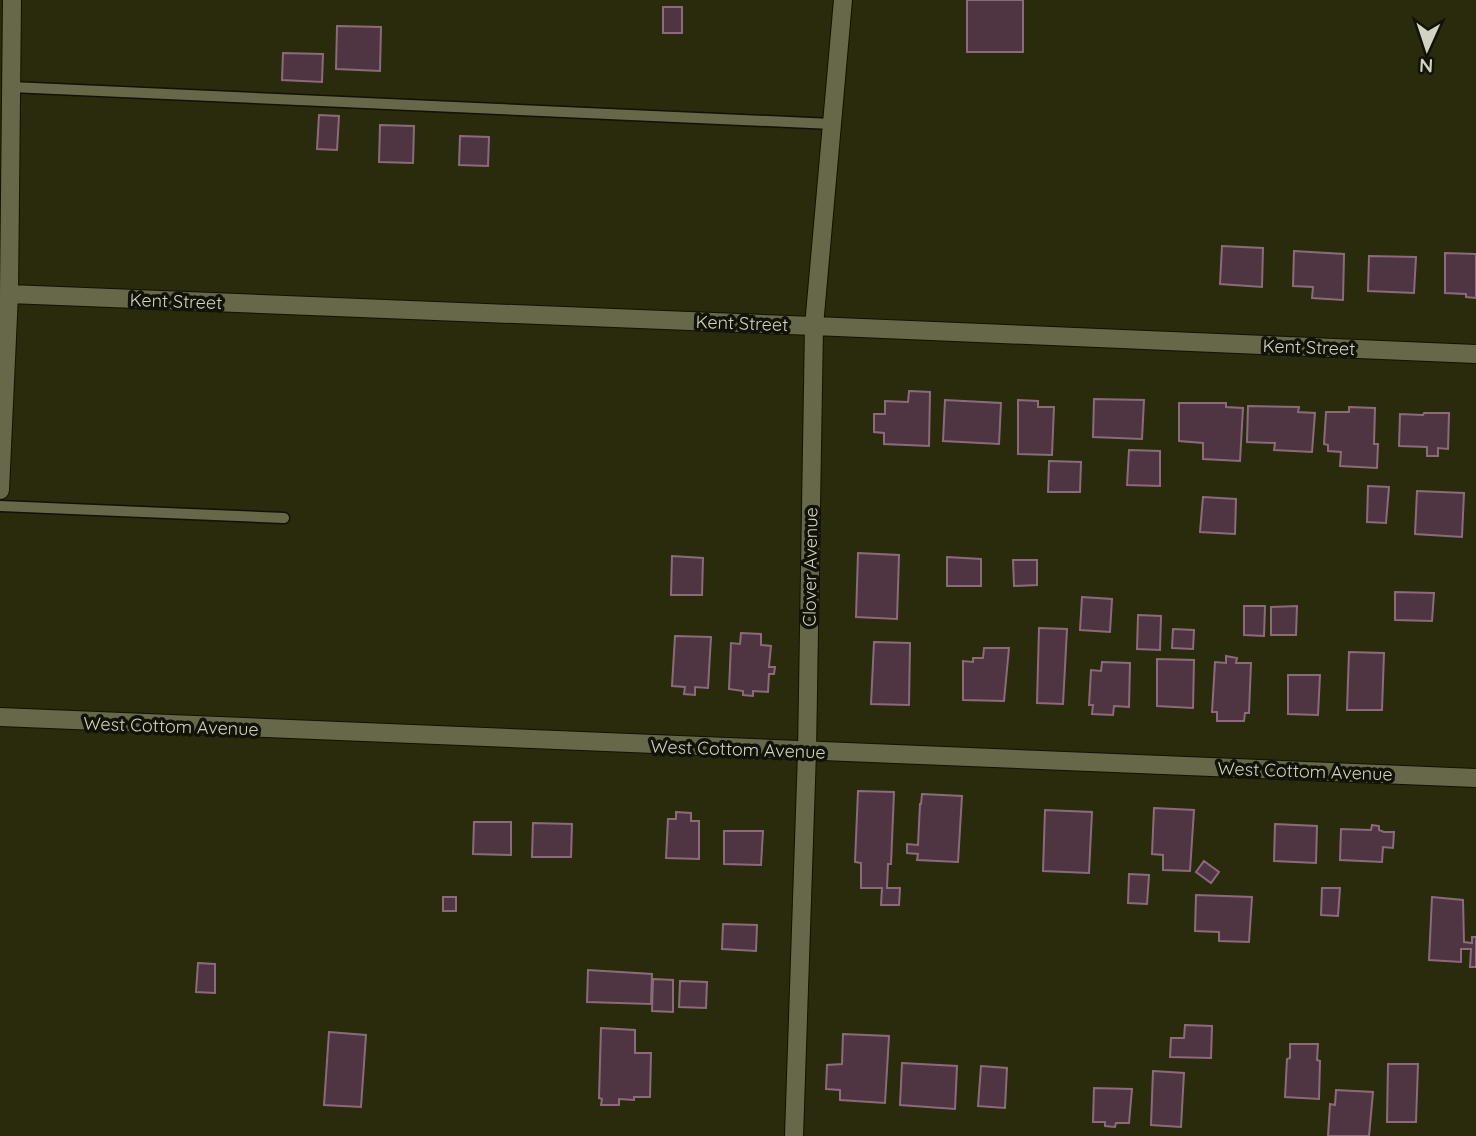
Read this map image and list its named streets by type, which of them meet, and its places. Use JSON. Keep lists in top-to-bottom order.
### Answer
{
  "streets": {
    "street": ["Kent Street", "Clover Avenue", "West Cottom Avenue"]
  },
  "crossings": [
    ["Kent Street", "Clover Avenue"],
    ["Clover Avenue", "West Cottom Avenue"]
  ],
  "north": "bottom"
}
